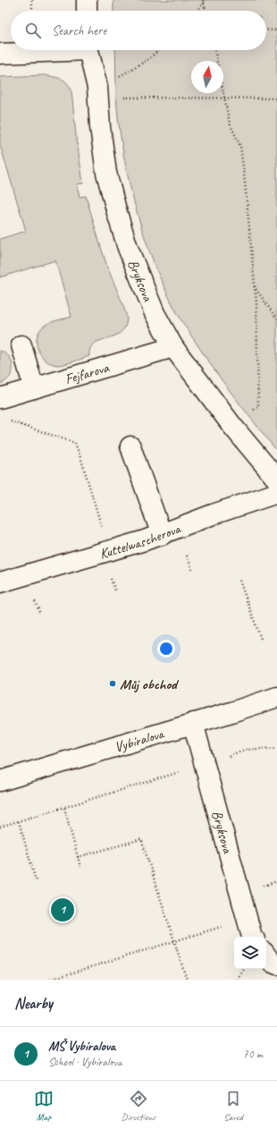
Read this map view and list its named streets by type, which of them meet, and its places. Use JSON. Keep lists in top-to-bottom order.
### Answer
{
  "streets": {
    "street": [
      "Bryksova",
      "Fejfarova",
      "Kuttelwascherova",
      "Vybíralova"
    ]
  },
  "crossings": [
    ["Bryksova", "Fejfarova"],
    ["Bryksova", "Vybíralova"]
  ],
  "places": ["Můj obchod"],
  "north": "top",
  "page": {
    "search": "Search here",
    "pins": "1",
    "heading": "Nearby",
    "list": [
      {
        "mark": "1",
        "name": "MŠ Vybíralova",
        "note": "School · Vybíralova",
        "value": "70 m"
      }
    ],
    "nav": ["Map", "Directions", "Saved"]
  }
}
